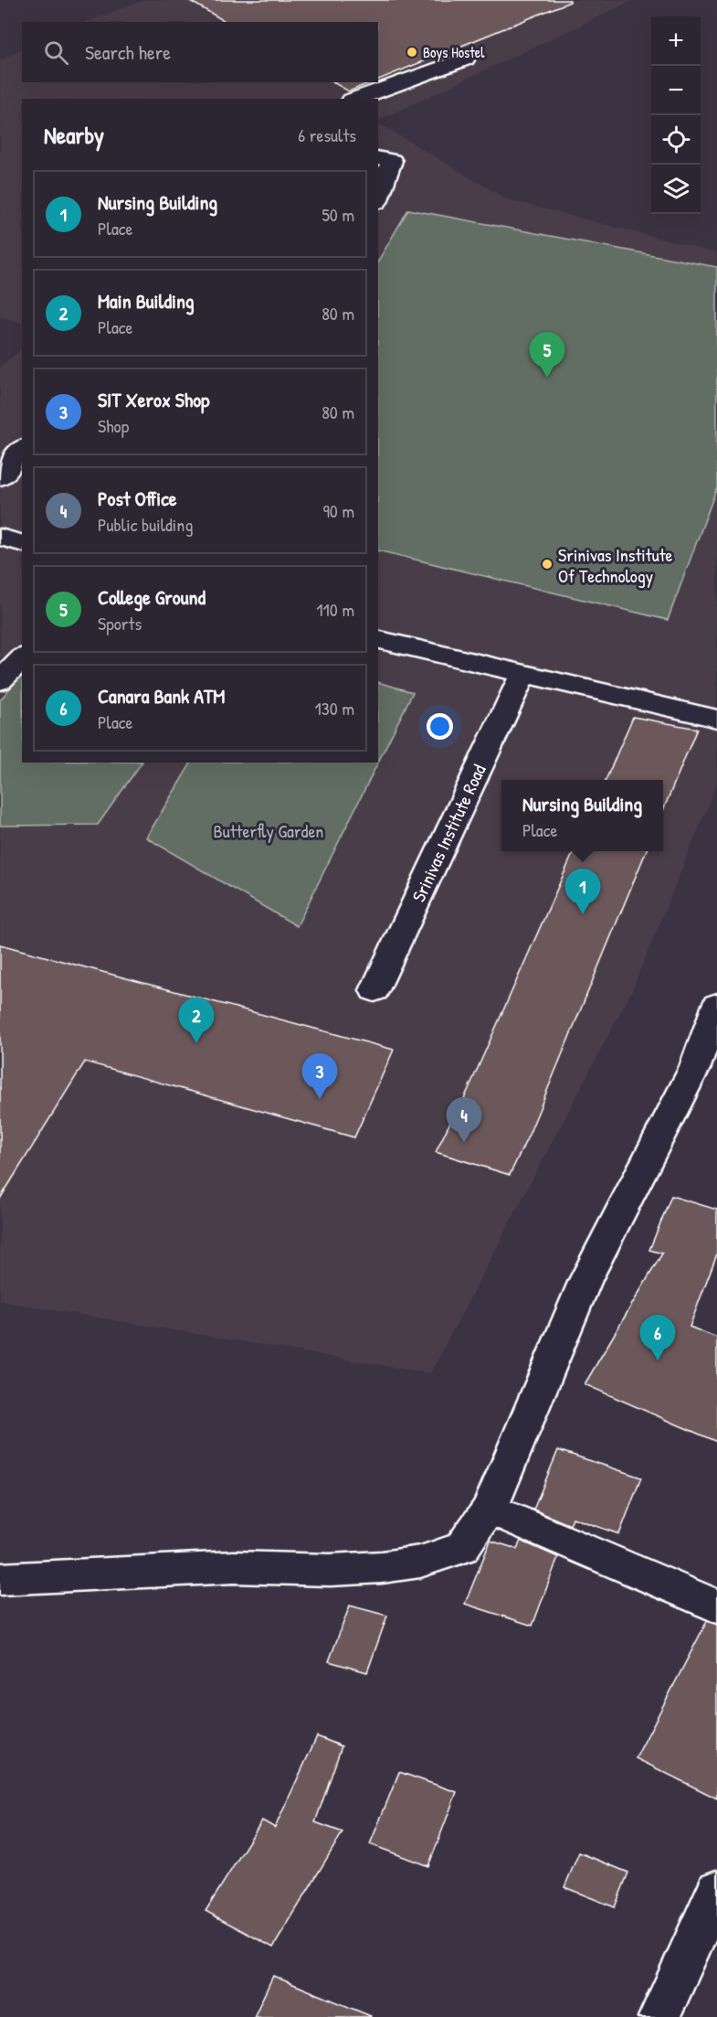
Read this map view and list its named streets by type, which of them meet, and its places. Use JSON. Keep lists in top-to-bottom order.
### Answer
{
  "streets": {
    "street": ["Srinivas Institute Road"]
  },
  "parks": ["Butterfly Garden"],
  "places": ["Boys Hostel", "Srinivas Institute Of Technology"],
  "page": {
    "map_buttons": ["+", "−"],
    "search": "Search here",
    "heading": ["Nearby", "6 results"],
    "list": [
      {
        "mark": "1",
        "name": "Nursing Building",
        "note": "Place",
        "value": "50 m"
      },
      {
        "mark": "2",
        "name": "Main Building",
        "note": "Place",
        "value": "80 m"
      },
      {
        "mark": "3",
        "name": "SIT Xerox Shop",
        "note": "Shop",
        "value": "80 m"
      },
      {
        "mark": "4",
        "name": "Post Office",
        "note": "Public building",
        "value": "90 m"
      },
      {
        "mark": "5",
        "name": "College Ground",
        "note": "Sports",
        "value": "110 m"
      },
      {
        "mark": "6",
        "name": "Canara Bank ATM",
        "note": "Place",
        "value": "130 m"
      }
    ],
    "pins": [
      "5",
      "1",
      "2",
      "3",
      "4",
      "6"
    ],
    "popup": ["Nursing Building", "Place"]
  }
}
